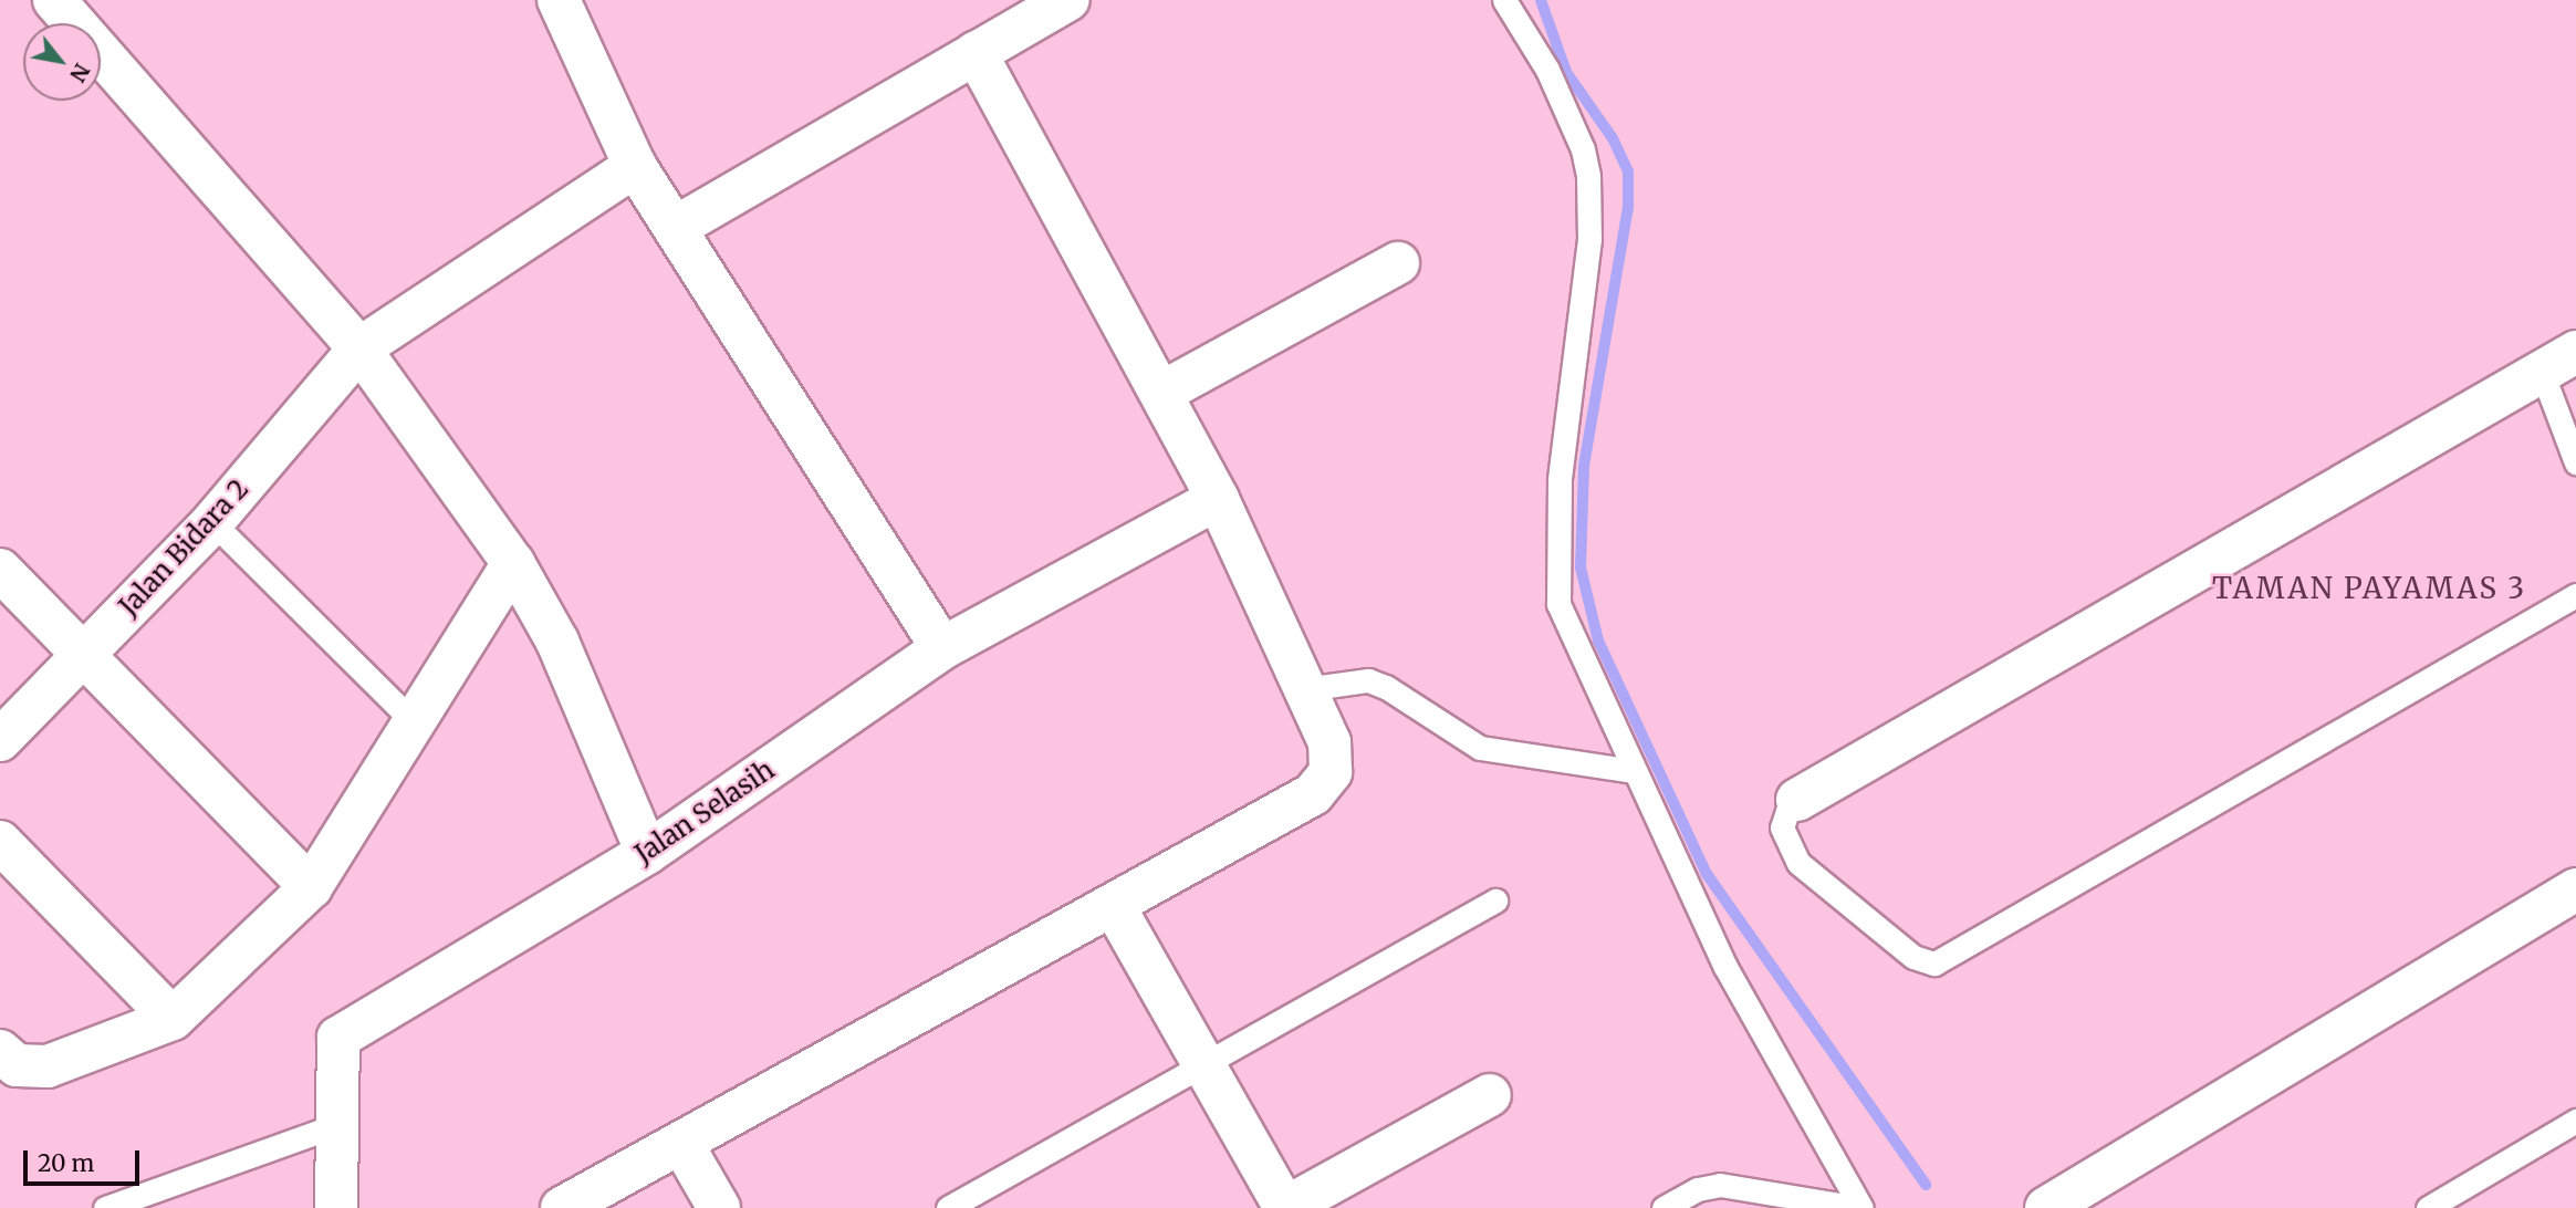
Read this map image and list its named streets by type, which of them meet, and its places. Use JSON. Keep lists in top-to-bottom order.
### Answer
{
  "streets": {
    "street": ["Jalan Bidara 2", "Jalan Selasih"]
  },
  "districts": ["TAMAN PAYAMAS 3"],
  "scale_bar": "20 m",
  "north": "bottom right"
}
